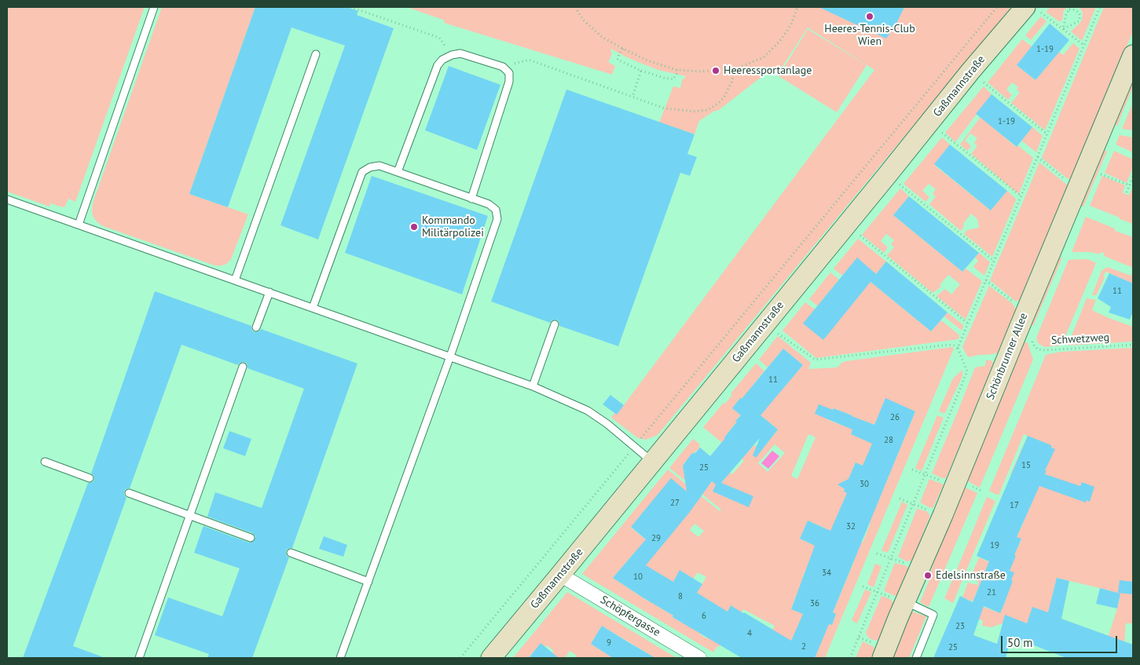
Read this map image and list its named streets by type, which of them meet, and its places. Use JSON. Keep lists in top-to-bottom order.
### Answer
{
  "streets": {
    "street": ["Gaßmannstraße", "Schönbrunner Allee", "Schöpfergasse"],
    "path": ["Schwetzweg"]
  },
  "crossings": [
    ["Gaßmannstraße", "Schöpfergasse"],
    ["Schwetzweg", "Schönbrunner Allee"]
  ],
  "places": [
    "Heeres-Tennis-Club Wien",
    "Heeressportanlage",
    "Kommando Militärpolizei",
    "Edelsinnstraße"
  ],
  "house_numbers": [
    "1-19",
    "1-19",
    "11",
    "11",
    "26",
    "28",
    "15",
    "25",
    "30",
    "27",
    "17",
    "32",
    "29",
    "19",
    "34",
    "10",
    "21",
    "8",
    "36",
    "6",
    "23",
    "4",
    "9",
    "2",
    "25"
  ],
  "scale_bar": "50 m"
}
